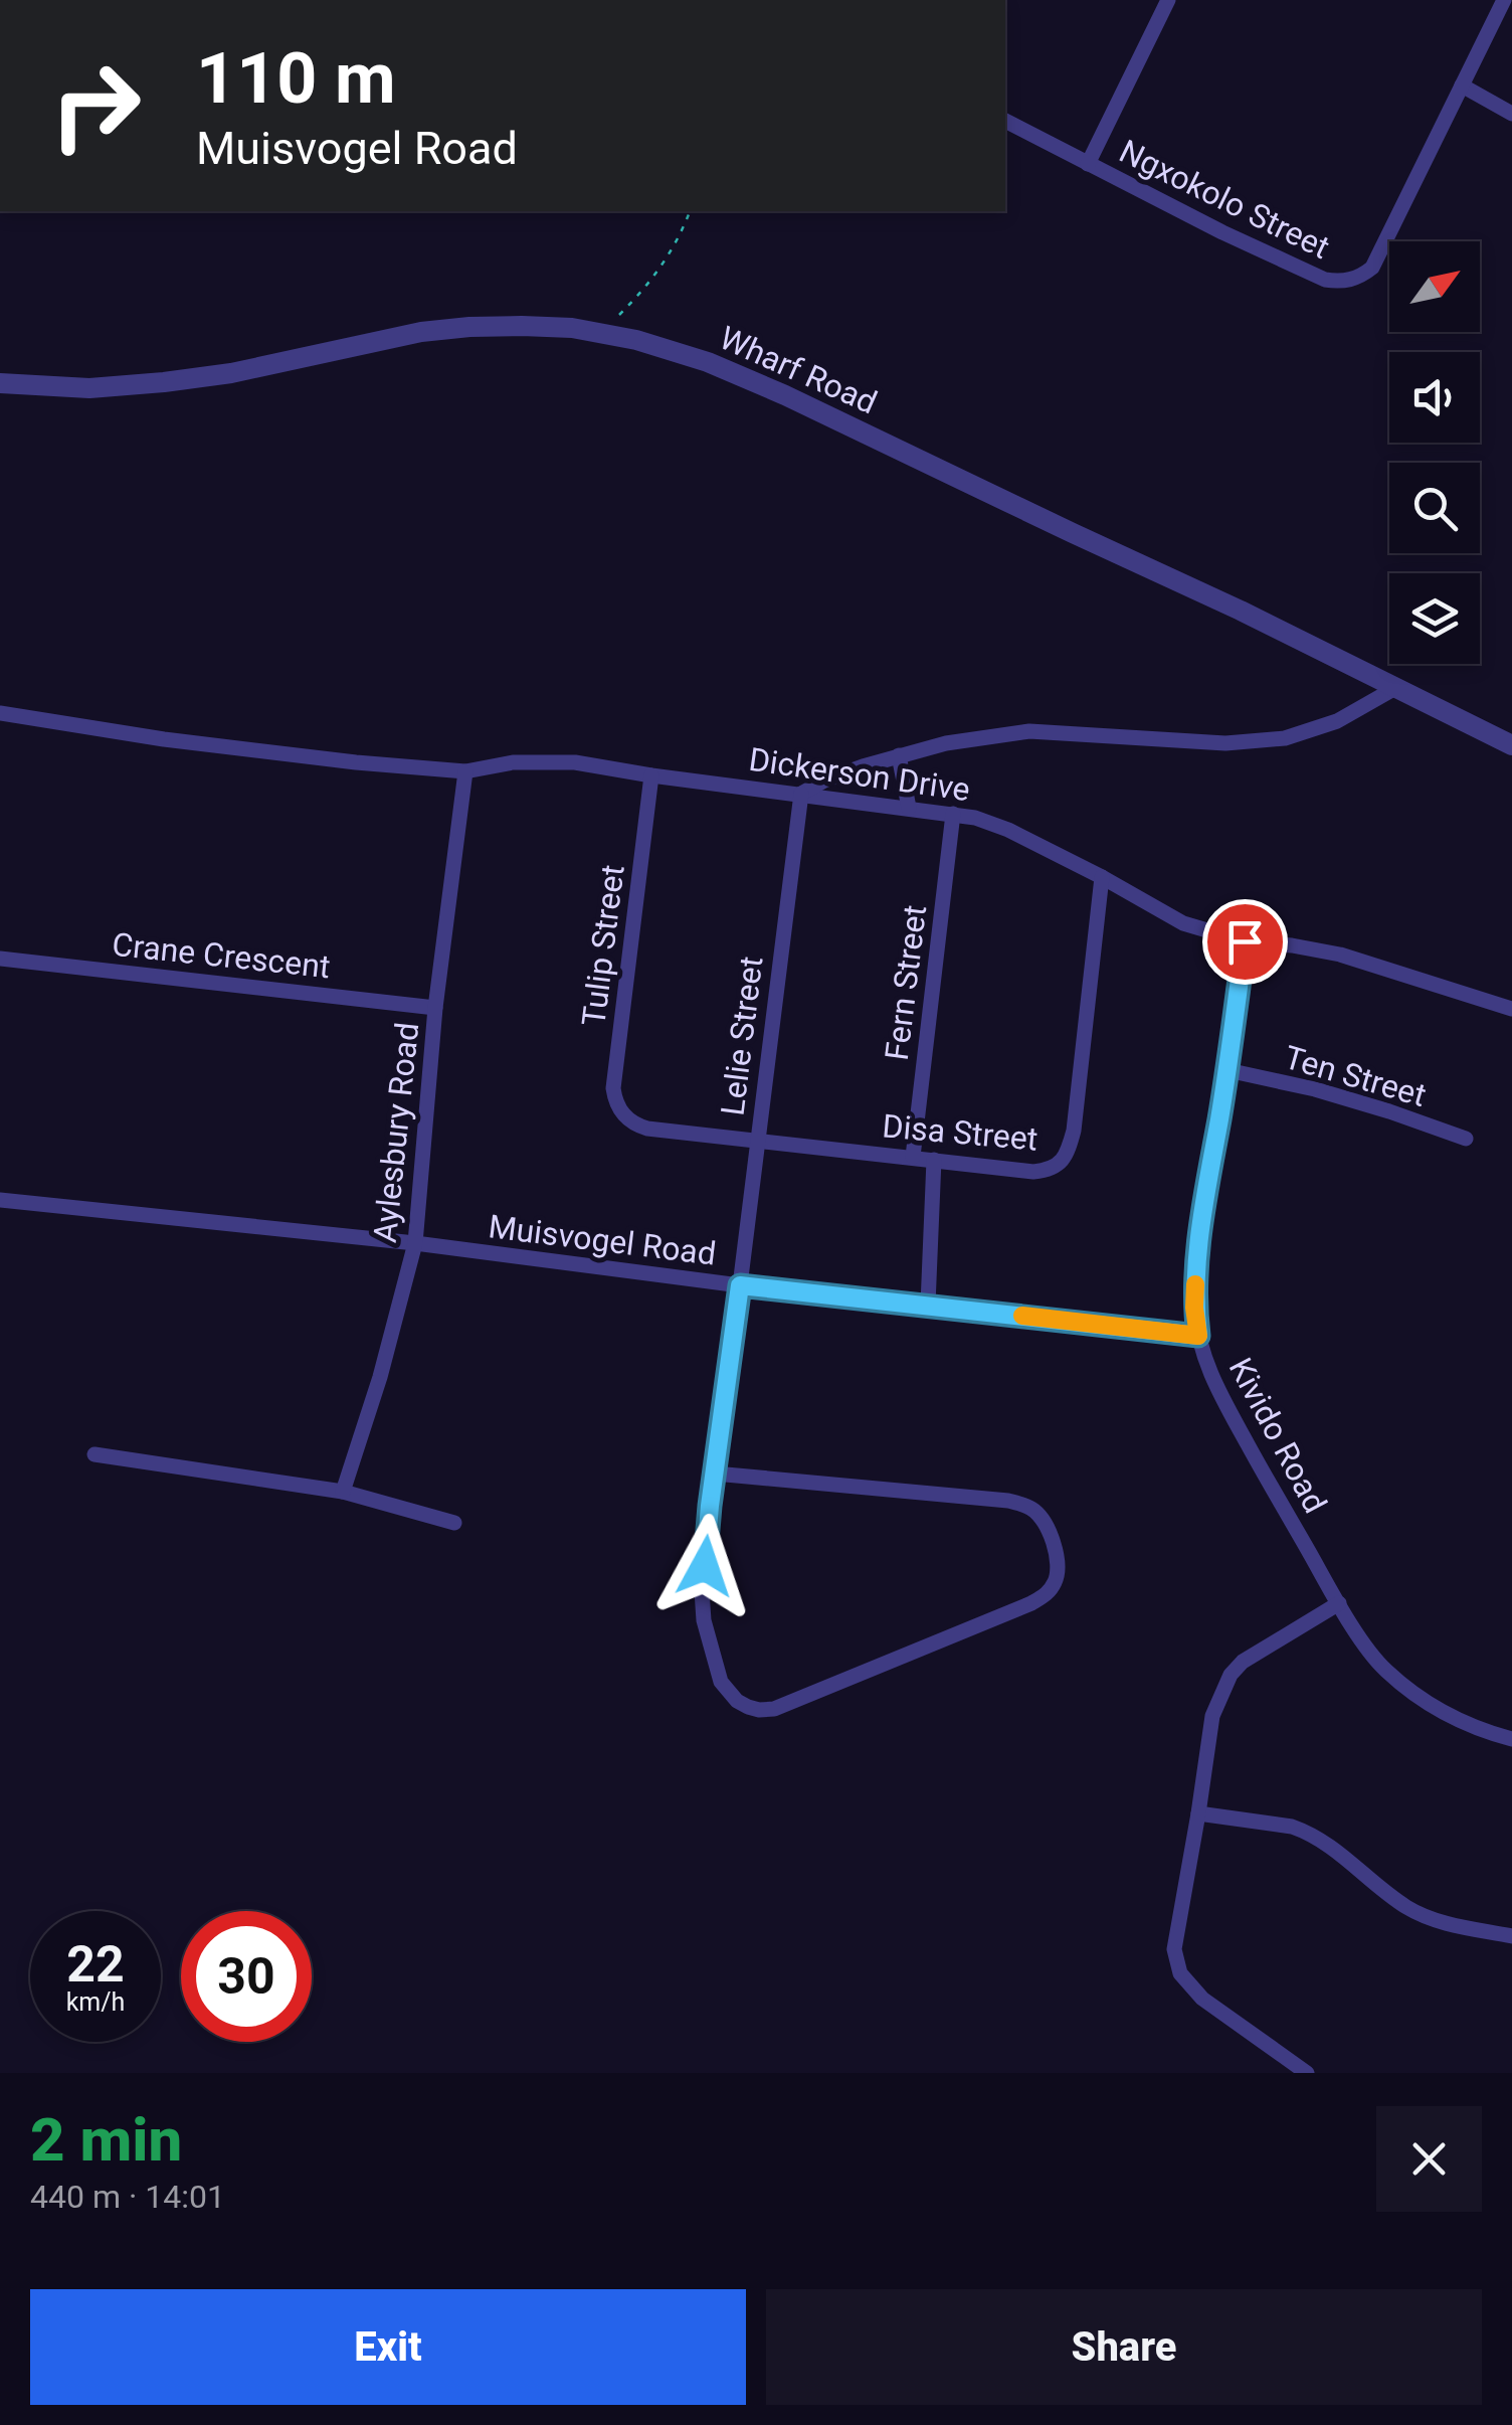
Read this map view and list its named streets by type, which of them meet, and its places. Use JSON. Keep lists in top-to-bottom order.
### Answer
{
  "streets": {
    "street": [
      "Ngxokolo Street",
      "Wharf Road",
      "Dickerson Drive",
      "Tulip Street",
      "Crane Crescent",
      "Fern Street",
      "Lelie Street",
      "Ten Street",
      "Aylesbury Road",
      "Disa Street",
      "Muisvogel Road",
      "Kivido Road"
    ]
  },
  "crossings": [
    ["Dickerson Drive", "Tulip Street"],
    ["Dickerson Drive", "Fern Street"],
    ["Dickerson Drive", "Lelie Street"],
    ["Dickerson Drive", "Aylesbury Road"],
    ["Dickerson Drive", "Disa Street"],
    ["Dickerson Drive", "Kivido Road"],
    ["Tulip Street", "Disa Street"],
    ["Crane Crescent", "Aylesbury Road"],
    ["Fern Street", "Disa Street"],
    ["Lelie Street", "Disa Street"],
    ["Lelie Street", "Muisvogel Road"],
    ["Ten Street", "Kivido Road"],
    ["Aylesbury Road", "Muisvogel Road"],
    ["Muisvogel Road", "Kivido Road"]
  ],
  "north": "top right",
  "page": {
    "turn": ["110 m", "Muisvogel Road"],
    "speed": "22 km/h",
    "limit": "30",
    "heading": ["2 min", "440 m · 14:01"],
    "buttons": ["Exit", "Share"]
  }
}
